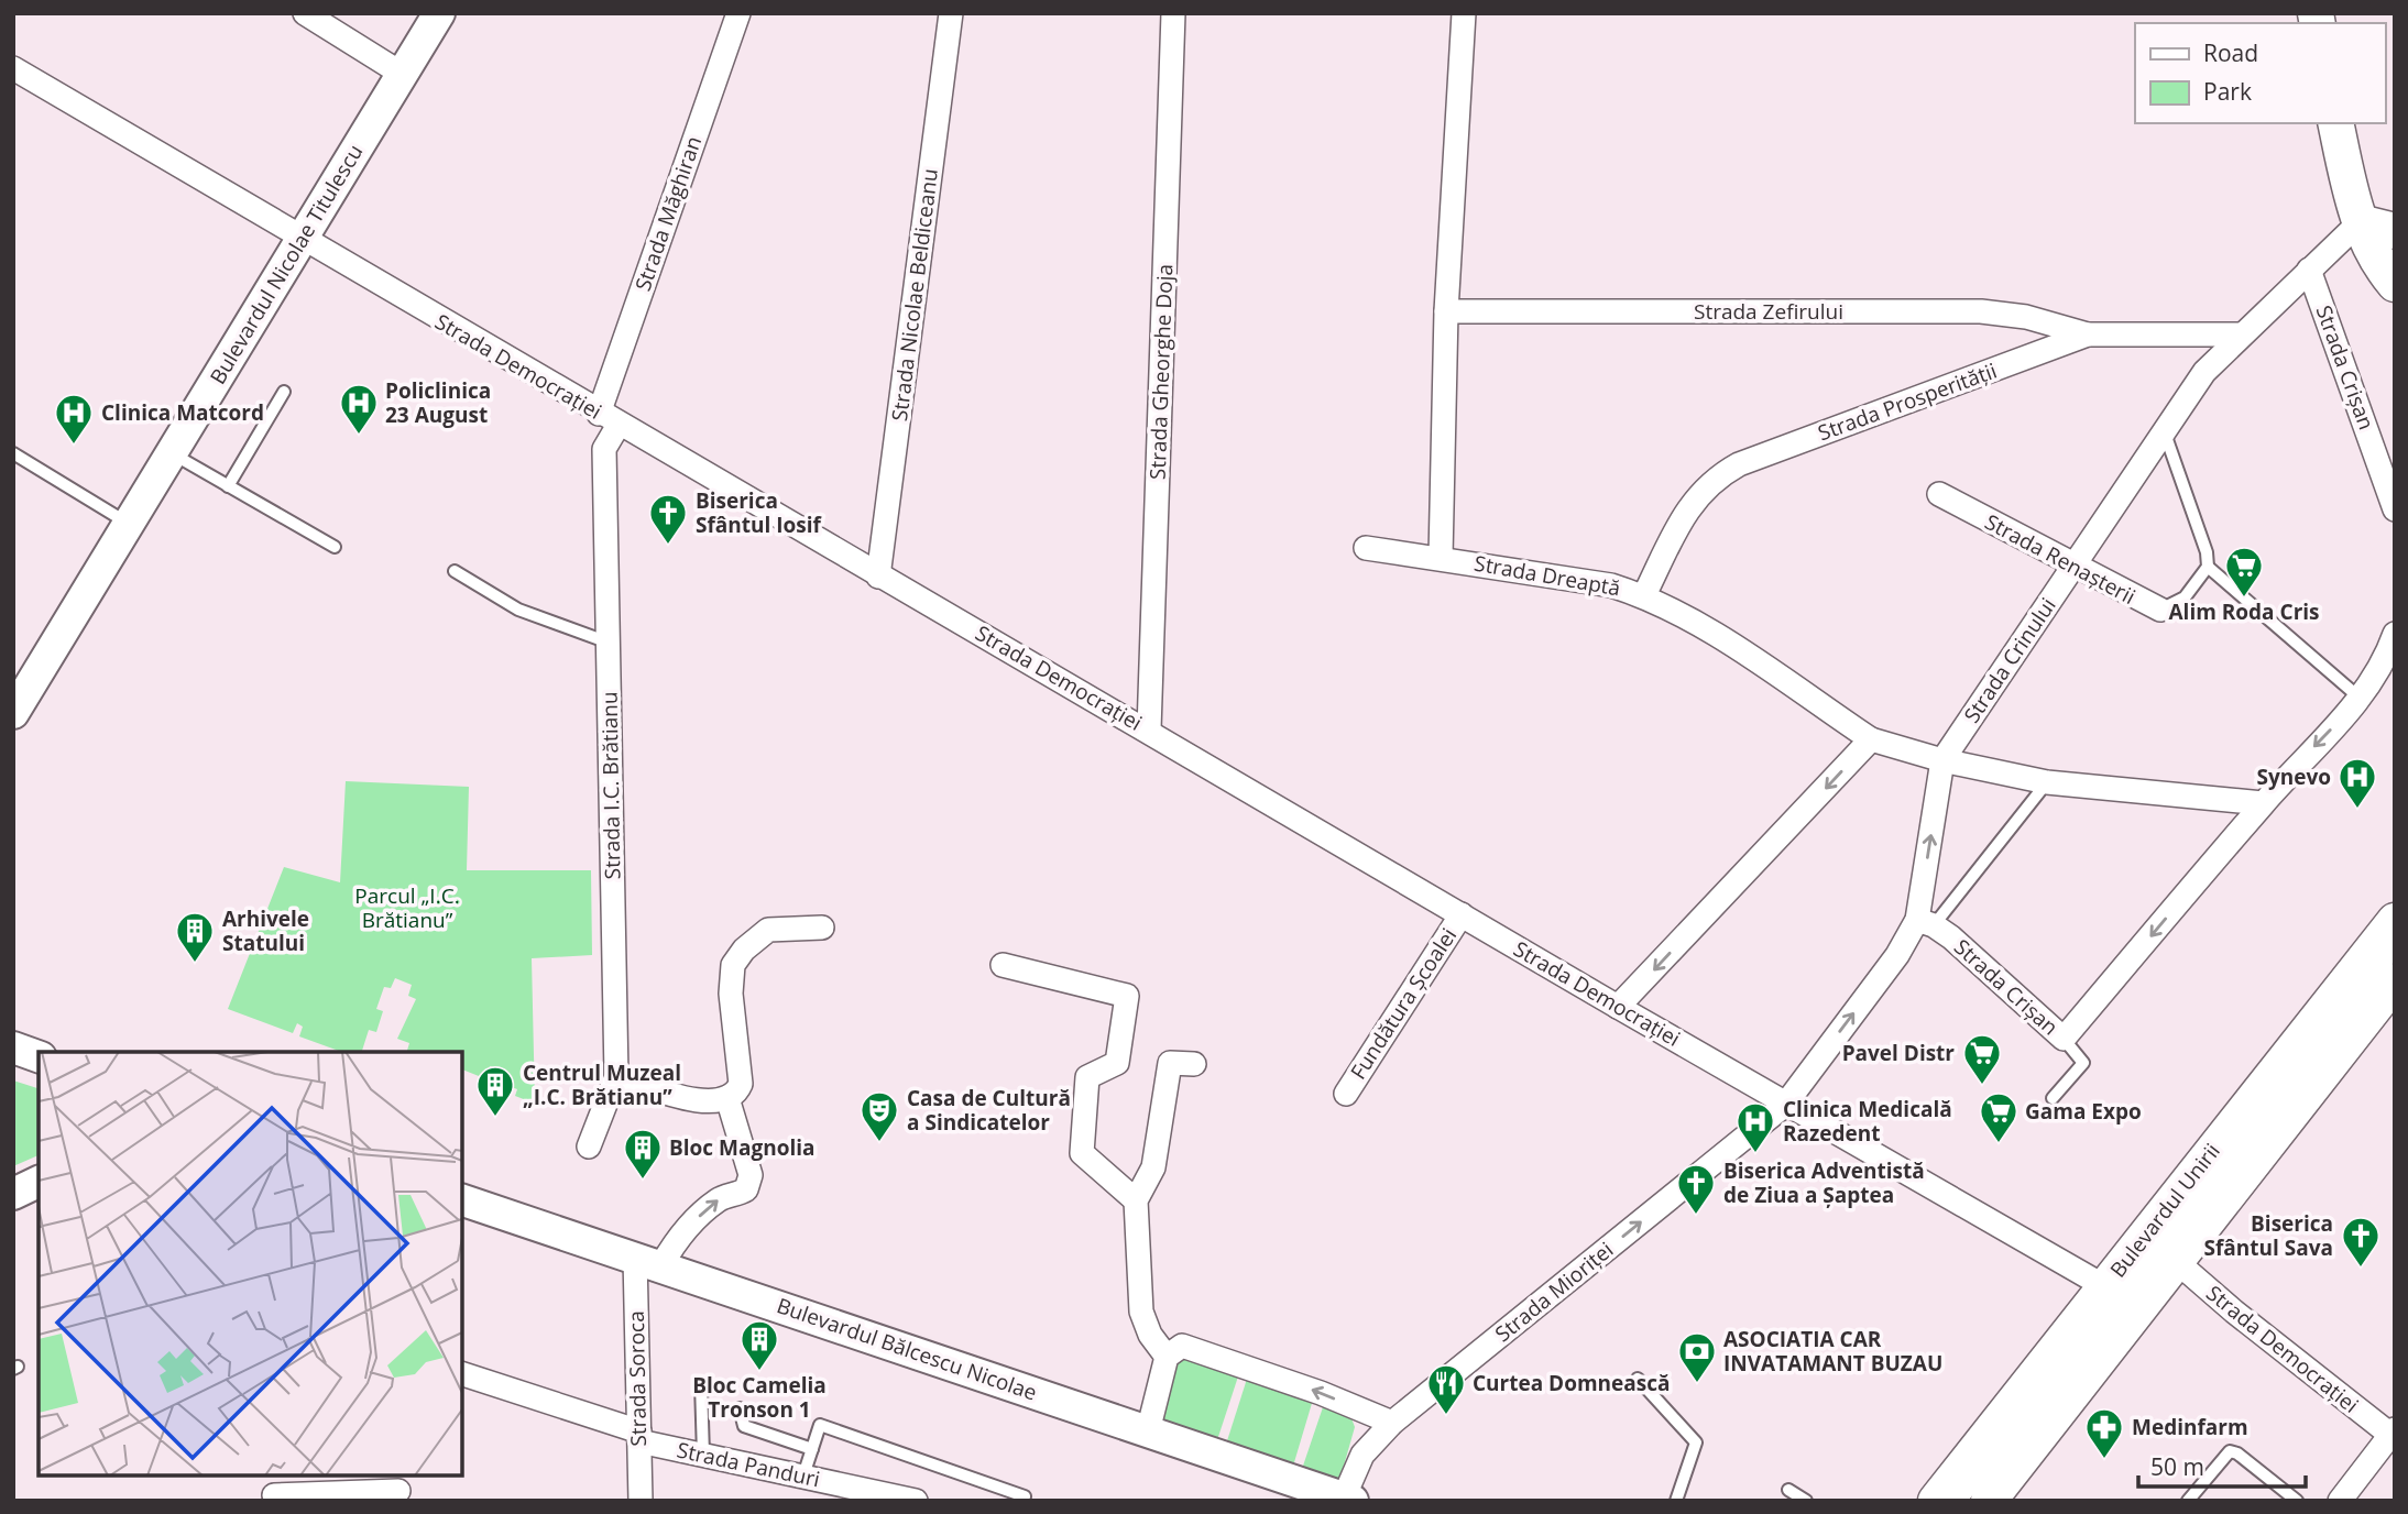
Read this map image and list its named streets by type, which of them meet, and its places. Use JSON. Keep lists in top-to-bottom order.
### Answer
{
  "streets": {
    "main road": ["Bulevardul Unirii"],
    "street": [
      "Strada Măghiran",
      "Bulevardul Nicolae Titulescu",
      "Strada Nicolae Beldiceanu",
      "Strada Zefirului",
      "Strada Democrației",
      "Strada Crișan",
      "Strada Gheorghe Doja",
      "Strada Prosperității",
      "Strada Renașterii",
      "Strada Dreaptă",
      "Strada Crinului",
      "Strada I.C. Brătianu",
      "Fundătura Școalei",
      "Strada Mioriței",
      "Bulevardul Bălcescu Nicolae",
      "Strada Soroca",
      "Strada Panduri"
    ]
  },
  "crossings": [
    ["Strada Măghiran", "Strada Democrației"],
    ["Strada Măghiran", "Strada I.C. Brătianu"],
    ["Bulevardul Nicolae Titulescu", "Strada Democrației"],
    ["Strada Nicolae Beldiceanu", "Strada Democrației"],
    ["Strada Zefirului", "Strada Prosperității"],
    ["Strada Democrației", "Strada Gheorghe Doja"],
    ["Strada Democrației", "Strada I.C. Brătianu"],
    ["Strada Democrației", "Fundătura Școalei"],
    ["Strada Democrației", "Bulevardul Unirii"],
    ["Strada Democrației", "Strada Mioriței"],
    ["Strada Crișan", "Strada Crinului"],
    ["Strada Prosperității", "Strada Dreaptă"],
    ["Strada Prosperității", "Strada Crinului"],
    ["Strada Renașterii", "Strada Crinului"],
    ["Strada Mioriței", "Bulevardul Bălcescu Nicolae"],
    ["Bulevardul Bălcescu Nicolae", "Strada Soroca"],
    ["Strada Soroca", "Strada Panduri"]
  ],
  "one_way": ["Strada Crișan", "Strada Mioriței"],
  "parks": ["Parcul „I.C. Brătianu”"],
  "places": {
    "hospital": [
      "Policlinica 23 August",
      "Clinica Matcord",
      "Synevo",
      "Clinica Medicală Razedent"
    ],
    "church": ["Biserica Sfântul Iosif", "Biserica Adventistă de Ziua a Șaptea", "Biserica Sfântul Sava"],
    "supermarket": ["Alim Roda Cris", "Pavel Distr", "Gama Expo"],
    "building": [
      "Arhivele Statului",
      "Centrul Muzeal „I.C. Brătianu”",
      "Bloc Magnolia",
      "Bloc Camelia Tronson 1"
    ],
    "theatre": ["Casa de Cultură a Sindicatelor"],
    "bank": ["ASOCIATIA CAR INVATAMANT BUZAU"],
    "restaurant": ["Curtea Domnească"],
    "pharmacy": ["Medinfarm"]
  },
  "legend": ["Road", "Park"],
  "scale_bar": "50 m"
}
